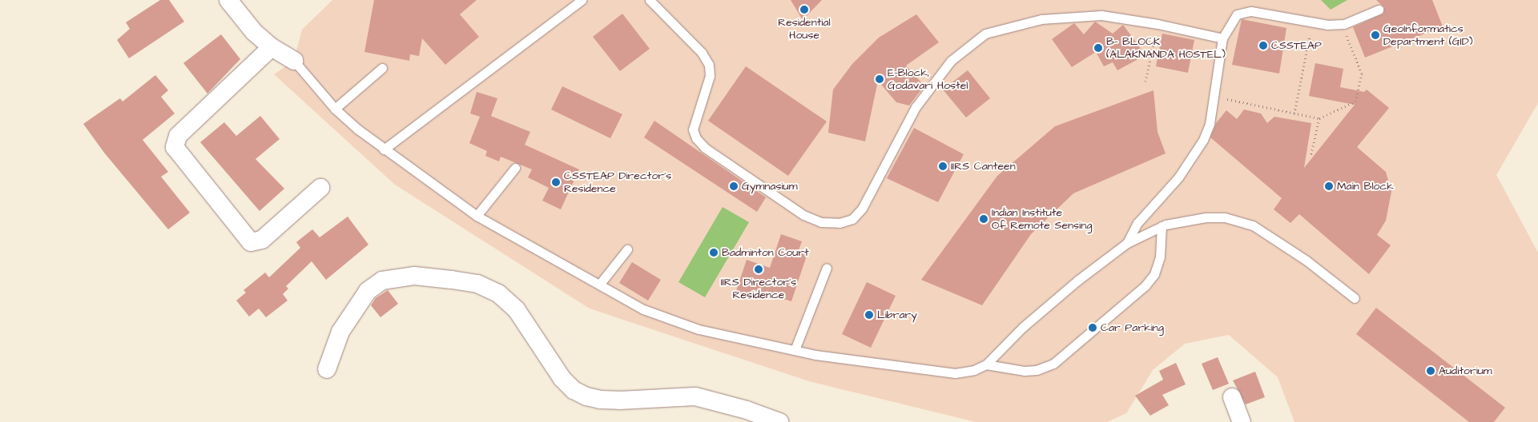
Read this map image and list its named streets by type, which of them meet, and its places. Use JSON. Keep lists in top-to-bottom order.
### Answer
{
  "places": [
    "Residential House",
    "GeoInformatics Department (GID)",
    "CSSTEAP",
    "B- BLOCK (ALAKNANDA HOSTEL)",
    "E-Block, Godavari Hostel",
    "IIRS Canteen",
    "CSSTEAP Director's Residence",
    "Gymnasium",
    "Main Block",
    "Indian Institute Of Remote Sensing",
    "Badminton Court",
    "IIRS Director's Residence",
    "Library",
    "Car Parking",
    "Auditorium"
  ]
}
